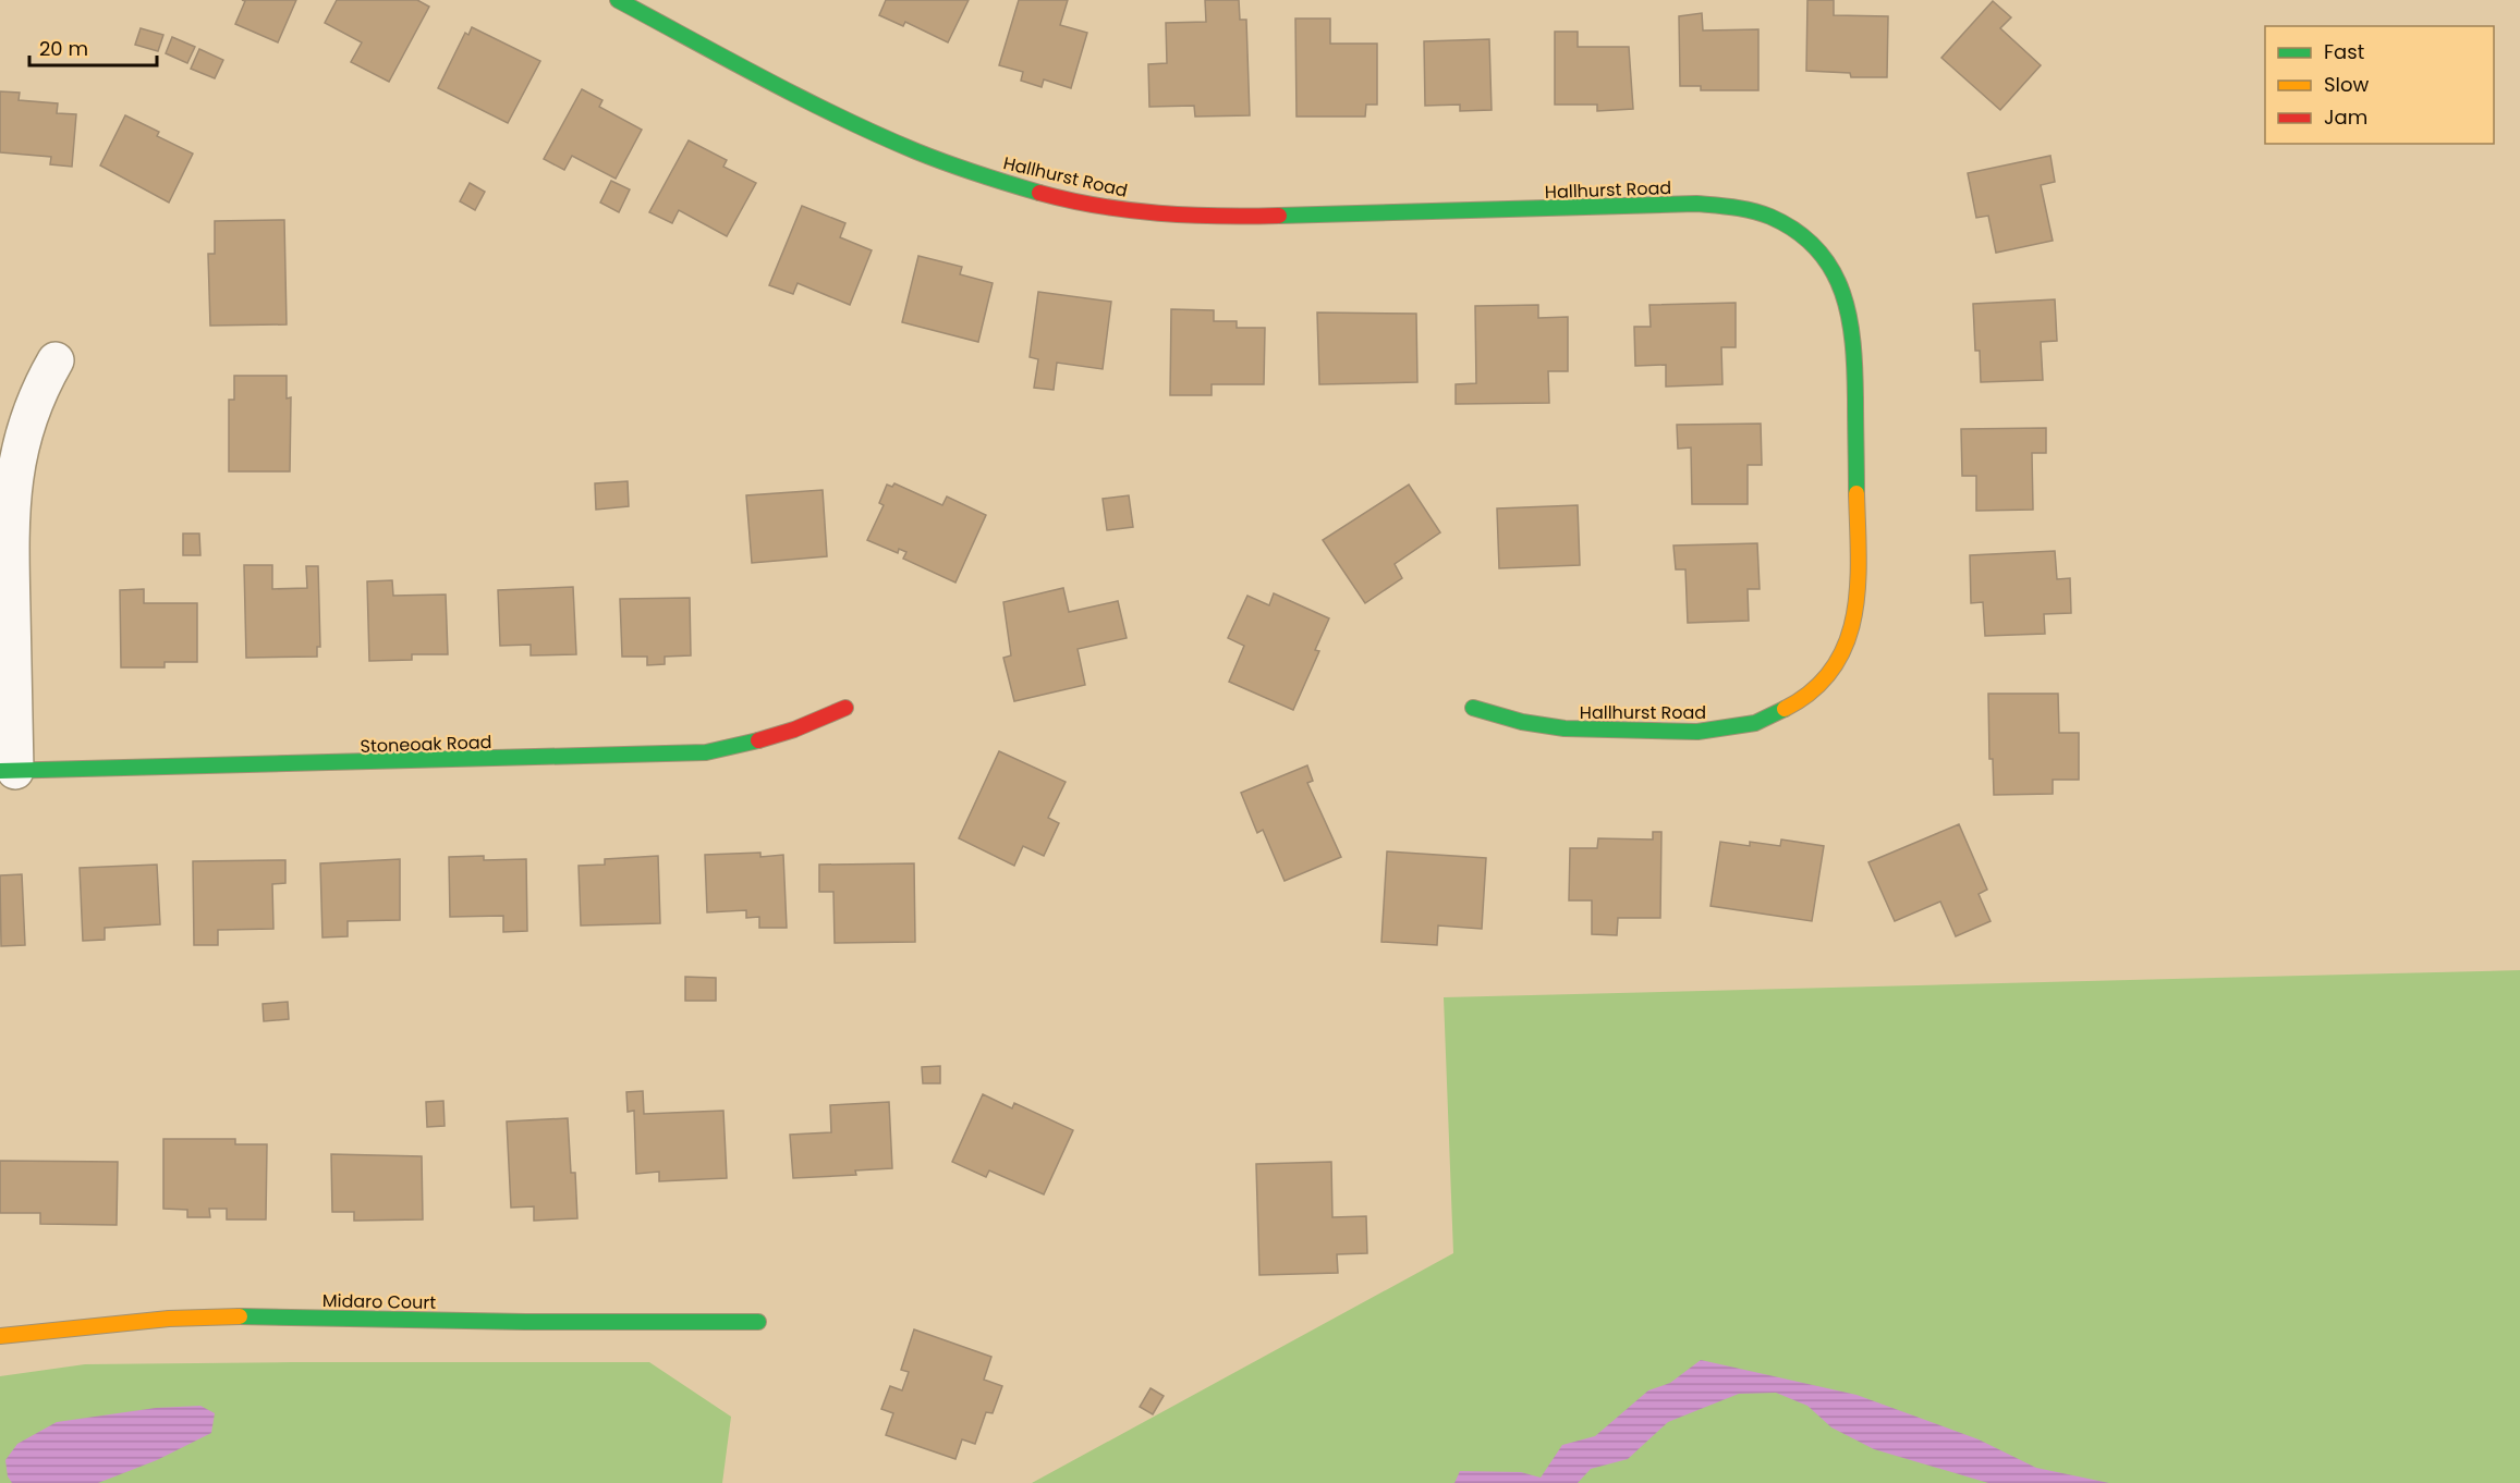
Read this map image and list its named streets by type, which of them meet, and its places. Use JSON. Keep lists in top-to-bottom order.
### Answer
{
  "streets": {
    "street": ["Hallhurst Road", "Stoneoak Road", "Midaro Court"]
  },
  "legend": ["Fast", "Slow", "Jam"],
  "scale_bar": "20 m"
}
